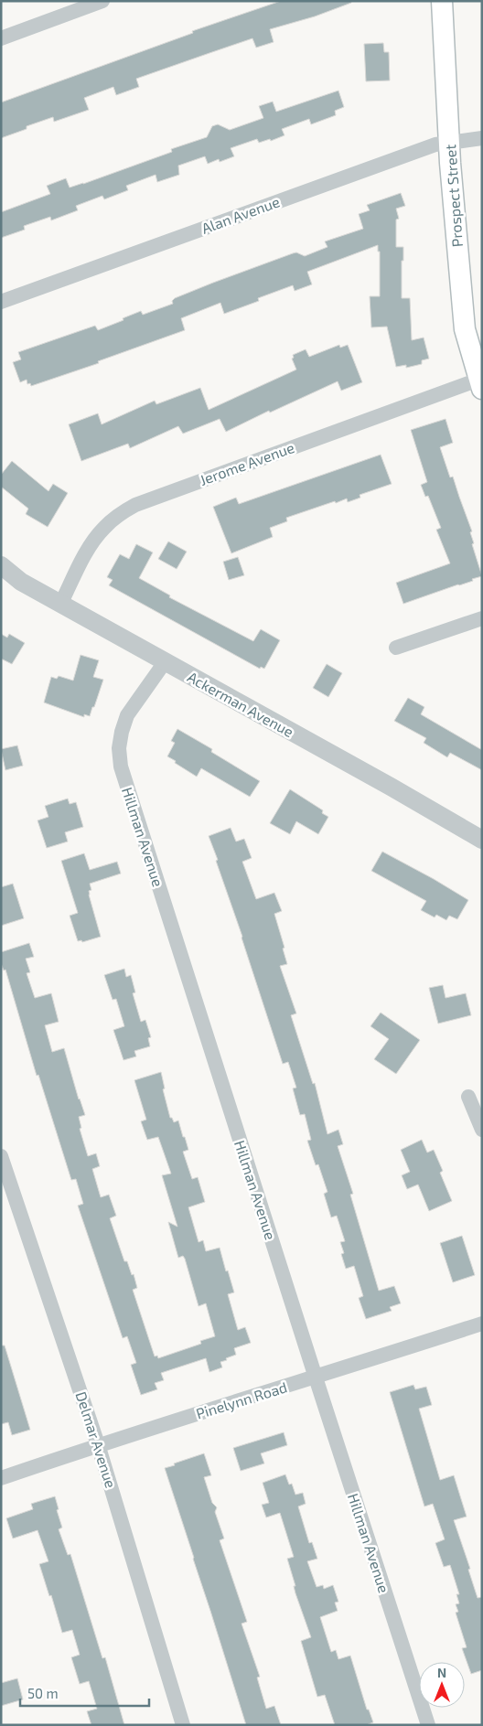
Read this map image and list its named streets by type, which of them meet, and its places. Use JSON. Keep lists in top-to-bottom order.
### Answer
{
  "streets": {
    "main road": ["Prospect Street"],
    "street": [
      "Alan Avenue",
      "Jerome Avenue",
      "Ackerman Avenue",
      "Hillman Avenue",
      "Pinelynn Road",
      "Delmar Avenue"
    ]
  },
  "crossings": [
    ["Prospect Street", "Alan Avenue"],
    ["Prospect Street", "Jerome Avenue"],
    ["Jerome Avenue", "Ackerman Avenue"],
    ["Ackerman Avenue", "Hillman Avenue"],
    ["Hillman Avenue", "Pinelynn Road"],
    ["Pinelynn Road", "Delmar Avenue"]
  ],
  "scale_bar": "50 m",
  "north": "top"
}
